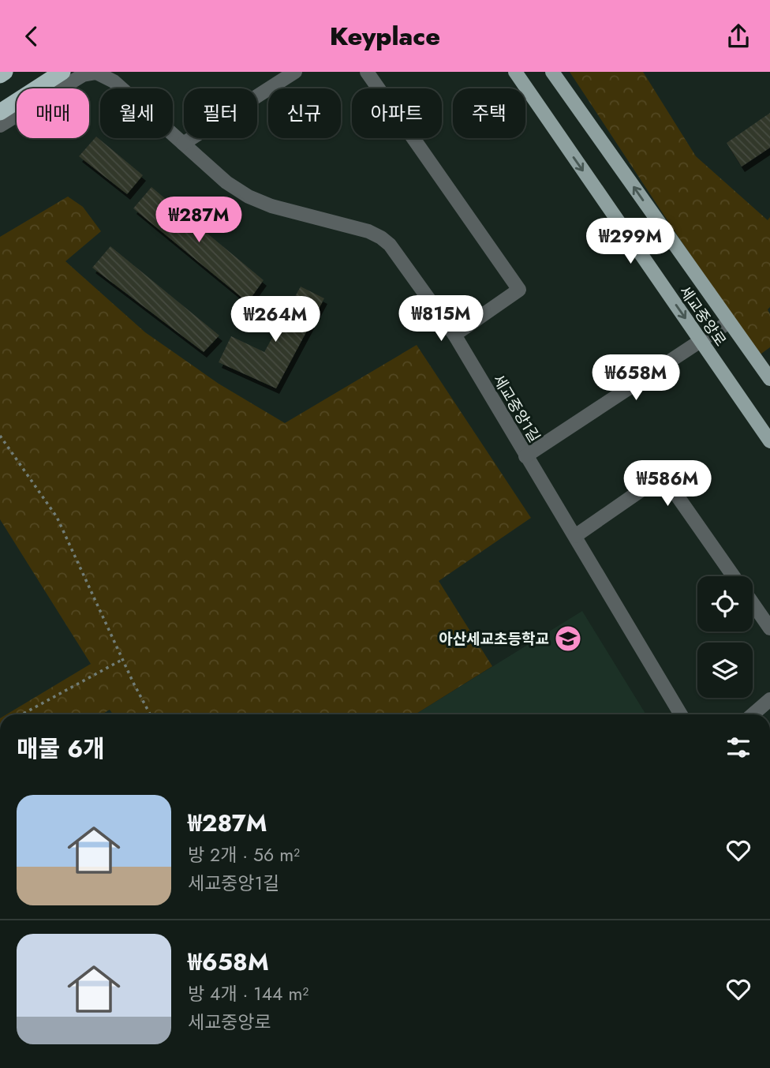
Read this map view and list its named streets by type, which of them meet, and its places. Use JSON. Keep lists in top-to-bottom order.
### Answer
{
  "streets": {
    "main road": ["세교중앙로"],
    "street": ["세교중앙1길"]
  },
  "places": {
    "school or university": ["아산세교초등학교"]
  },
  "page": {
    "header": "Keyplace",
    "chip": [
      "매매",
      "월세",
      "필터",
      "신규",
      "아파트",
      "주택"
    ],
    "price": [
      "₩287M",
      "₩299M",
      "₩815M",
      "₩264M",
      "₩658M",
      "₩586M"
    ],
    "heading": "매물 6개",
    "list": [
      {
        "name": "₩287M",
        "note": "방 2개 · 56 m² · 세교중앙1길"
      },
      {
        "name": "₩658M",
        "note": "방 4개 · 144 m² · 세교중앙로"
      }
    ]
  }
}
